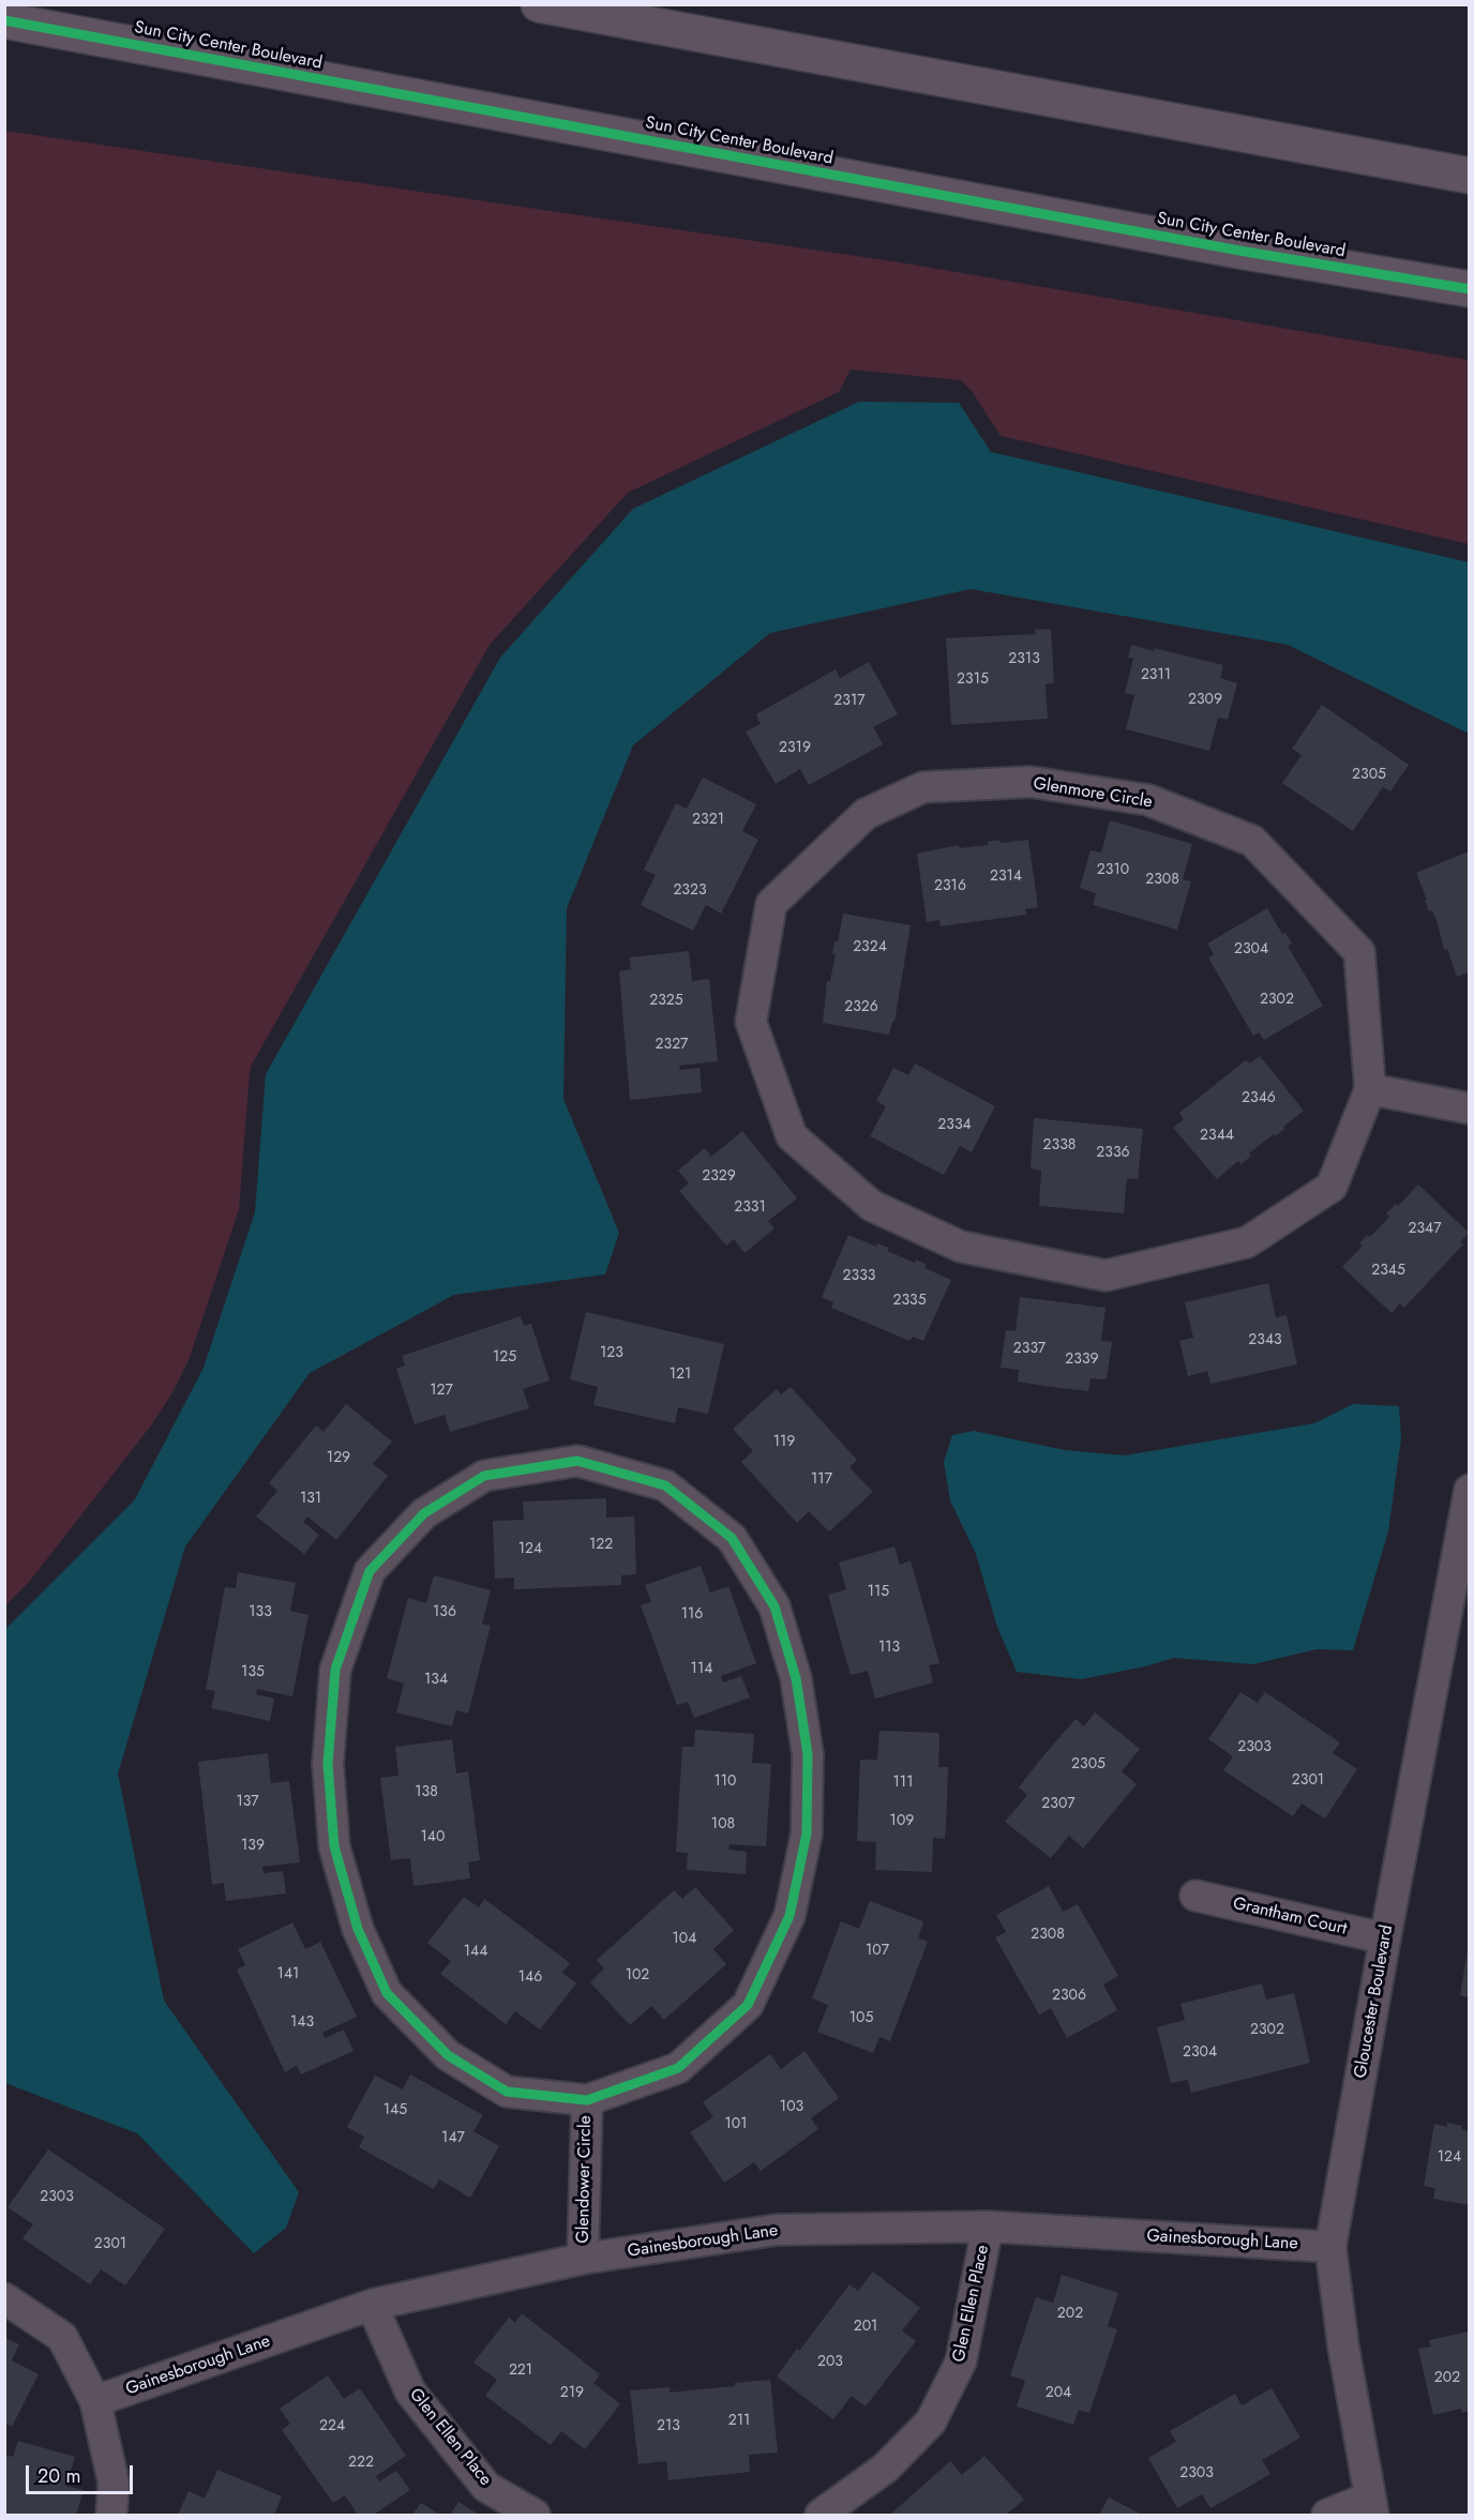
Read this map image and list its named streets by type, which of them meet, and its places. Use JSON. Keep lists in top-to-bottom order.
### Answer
{
  "streets": {
    "main road": ["Sun City Center Boulevard"],
    "street": [
      "Glenmore Circle",
      "Grantham Court",
      "Gloucester Boulevard",
      "Glendower Circle",
      "Gainesborough Lane",
      "Glen Ellen Place"
    ]
  },
  "crossings": [
    ["Grantham Court", "Gloucester Boulevard"],
    ["Gloucester Boulevard", "Gainesborough Lane"],
    ["Glendower Circle", "Gainesborough Lane"],
    ["Gainesborough Lane", "Glen Ellen Place"]
  ],
  "house_numbers": [
    "2313",
    "2311",
    "2315",
    "2309",
    "2317",
    "2319",
    "2305",
    "2321",
    "2310",
    "2314",
    "2308",
    "2316",
    "2323",
    "2324",
    "2304",
    "2302",
    "2325",
    "2326",
    "2327",
    "2346",
    "2334",
    "2344",
    "2338",
    "2336",
    "2329",
    "2331",
    "2347",
    "2345",
    "2333",
    "2335",
    "2343",
    "2337",
    "123",
    "125",
    "2339",
    "121",
    "127",
    "119",
    "129",
    "117",
    "131",
    "122",
    "124",
    "115",
    "133",
    "136",
    "116",
    "113",
    "114",
    "135",
    "134",
    "2303",
    "2305",
    "2301",
    "110",
    "111",
    "138",
    "137",
    "2307",
    "109",
    "108",
    "140",
    "139",
    "2308",
    "104",
    "107",
    "144",
    "141",
    "102",
    "146",
    "2306",
    "105",
    "143",
    "2302",
    "2304",
    "103",
    "145",
    "101",
    "147",
    "124",
    "2303",
    "2301",
    "202",
    "201",
    "203",
    "221",
    "202",
    "219",
    "204",
    "211",
    "224",
    "213",
    "222",
    "2303"
  ],
  "scale_bar": "20 m"
}
